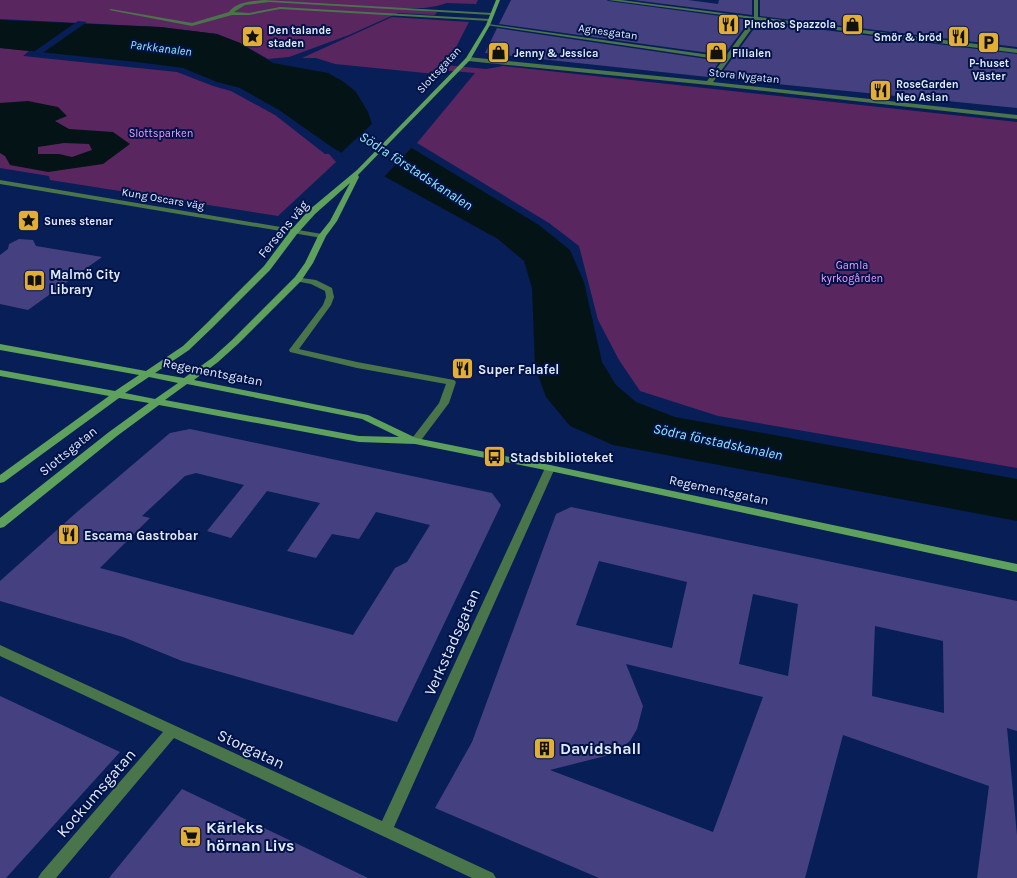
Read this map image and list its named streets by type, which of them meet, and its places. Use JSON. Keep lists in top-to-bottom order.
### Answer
{
  "streets": {
    "main road": ["Slottsgatan", "Fersens väg", "Regementsgatan"],
    "street": [
      "Agnesgatan",
      "Stora Nygatan",
      "Kung Oscars väg",
      "Verkstadsgatan",
      "Storgatan",
      "Kockumsgatan"
    ]
  },
  "crossings": [
    ["Agnesgatan", "Slottsgatan"],
    ["Slottsgatan", "Stora Nygatan"],
    ["Slottsgatan", "Fersens väg"],
    ["Slottsgatan", "Regementsgatan"],
    ["Kung Oscars väg", "Fersens väg"],
    ["Fersens väg", "Regementsgatan"],
    ["Regementsgatan", "Verkstadsgatan"],
    ["Verkstadsgatan", "Storgatan"],
    ["Storgatan", "Kockumsgatan"]
  ],
  "water": ["Parkkanalen", "Södra förstadskanalen"],
  "parks": ["Slottsparken", "Gamla kyrkogården"],
  "places": {
    "restaurant": [
      "Pinchos",
      "Smör & bröd",
      "RoseGarden Neo Asian",
      "Super Falafel",
      "Escama Gastrobar"
    ],
    "shop": ["Spazzola", "Jenny & Jessica", "Filialen"],
    "place": ["Den talande staden", "Sunes stenar"],
    "parking": ["P-huset Väster"],
    "library": ["Malmö City Library"],
    "bus stop": ["Stadsbiblioteket"],
    "building": ["Davidshall"],
    "supermarket": ["Kärleks hörnan Livs"]
  }
}
